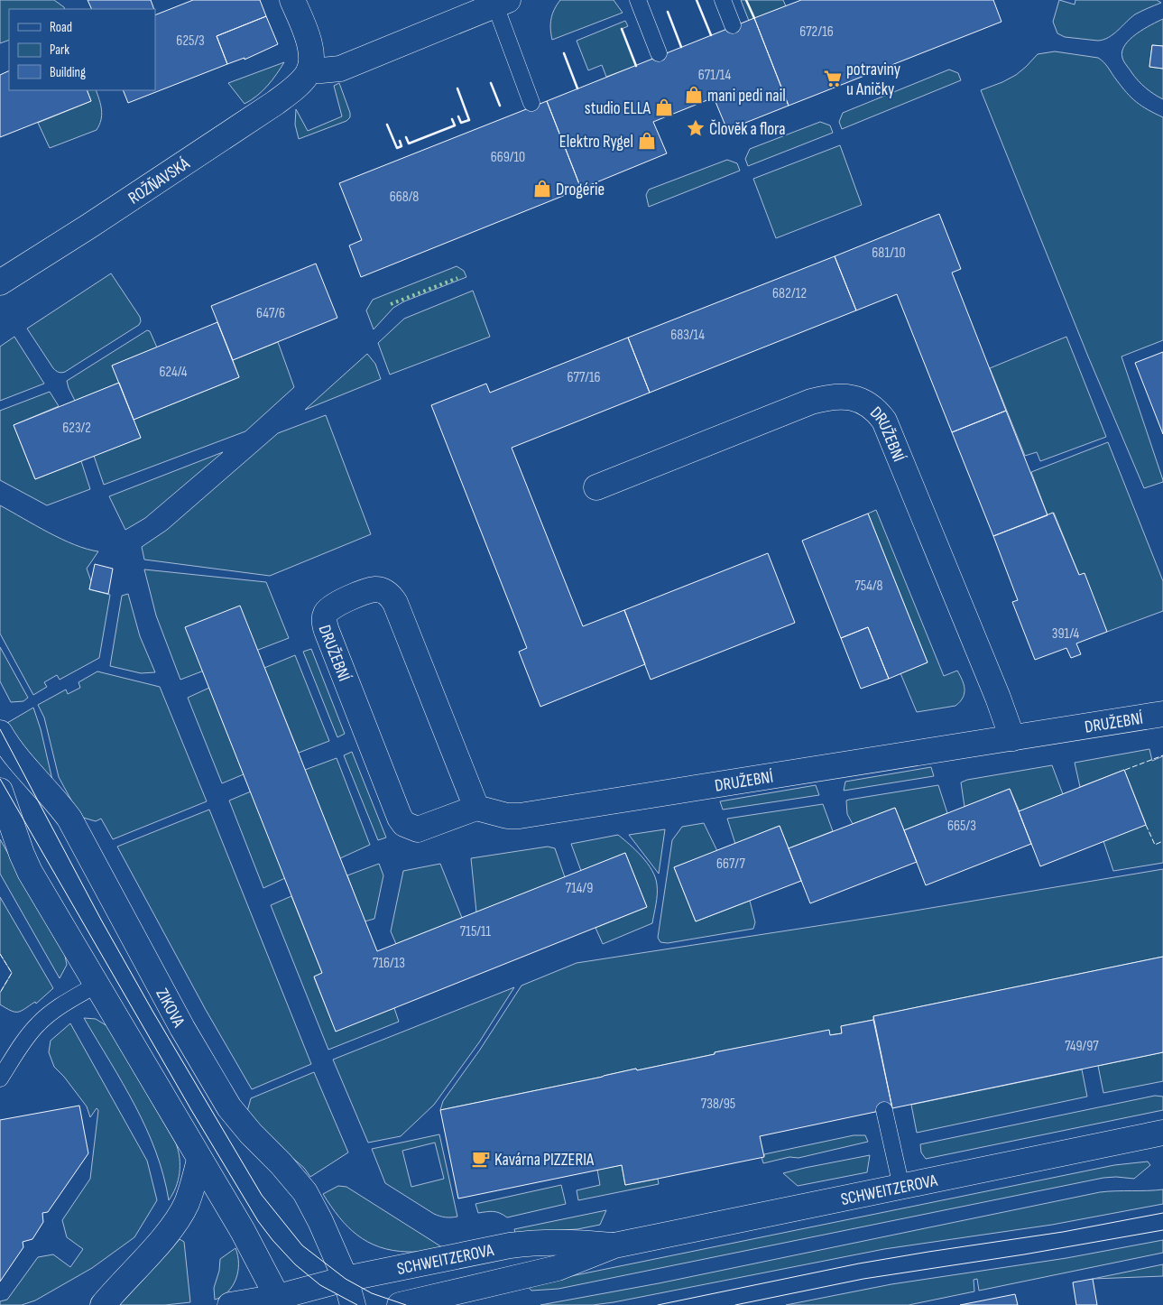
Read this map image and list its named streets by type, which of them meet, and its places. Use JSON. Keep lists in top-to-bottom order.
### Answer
{
  "streets": {
    "street": [
      "ROŽŇAVSKÁ",
      "DRUŽEBNÍ",
      "ZIKOVA",
      "SCHWEITZEROVA"
    ]
  },
  "crossings": [
    ["ZIKOVA", "SCHWEITZEROVA"]
  ],
  "places": {
    "supermarket": ["potraviny u Aničky"],
    "shop": [
      "mani pedi nail",
      "studio ELLA",
      "Elektro Rygel",
      "Drogérie"
    ],
    "place": ["Člověk a flora"],
    "cafe": ["Kavárna PIZZERIA"]
  },
  "house_numbers": [
    "672/16",
    "625/3",
    "671/14",
    "669/10",
    "668/8",
    "681/10",
    "682/12",
    "647/6",
    "683/14",
    "624/4",
    "677/16",
    "623/2",
    "754/8",
    "391/4",
    "665/3",
    "667/7",
    "714/9",
    "715/11",
    "716/13",
    "749/97",
    "738/95"
  ],
  "legend": ["Road", "Park", "Building"]
}
